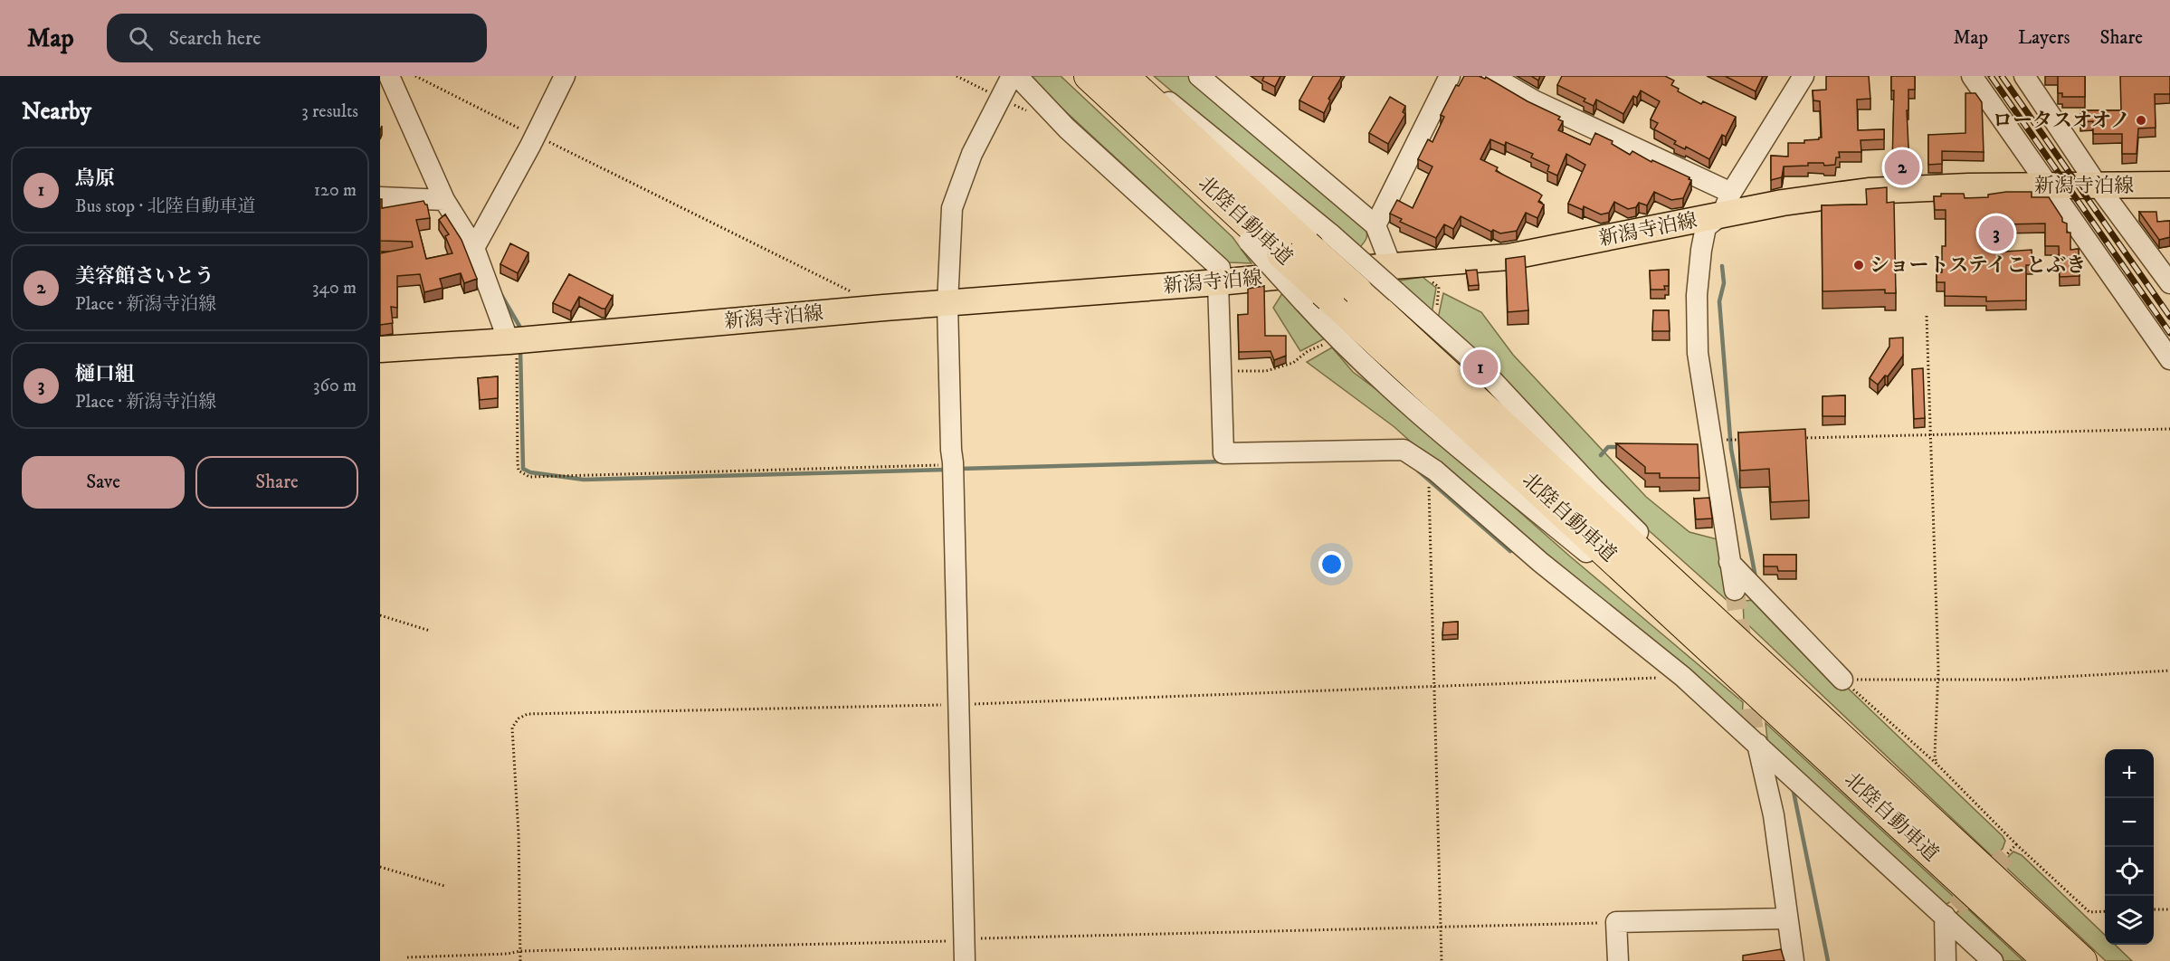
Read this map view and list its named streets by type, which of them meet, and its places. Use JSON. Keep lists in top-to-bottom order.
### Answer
{
  "streets": {
    "highway": ["北陸自動車道"],
    "main road": ["新潟寺泊線"]
  },
  "places": ["ロータスオオノ", "ショートステイことぶき"],
  "page": {
    "header": "Map",
    "search": "Search here",
    "nav": ["Map", "Layers", "Share"],
    "heading": ["Nearby", "3 results"],
    "list": [
      {
        "mark": "1",
        "name": "鳥原",
        "note": "Bus stop · 北陸自動車道",
        "value": "120 m"
      },
      {
        "mark": "2",
        "name": "美容館さいとう",
        "note": "Place · 新潟寺泊線",
        "value": "340 m"
      },
      {
        "mark": "3",
        "name": "樋口組",
        "note": "Place · 新潟寺泊線",
        "value": "360 m"
      }
    ],
    "pins": ["2", "3", "1"],
    "buttons": ["Save", "Share"],
    "map_buttons": ["+", "−"]
  }
}
